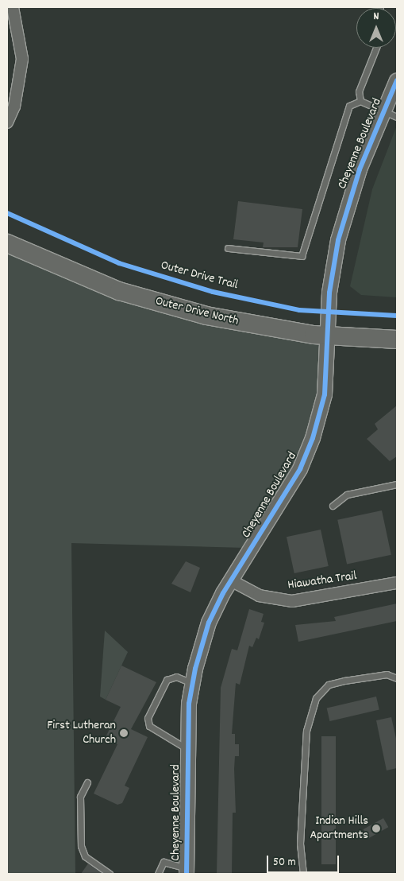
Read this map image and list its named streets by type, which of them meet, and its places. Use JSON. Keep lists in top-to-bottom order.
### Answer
{
  "streets": {
    "main road": ["Outer Drive North"],
    "street": ["Cheyenne Boulevard", "Hiawatha Trail"],
    "cycle path": ["Outer Drive Trail"]
  },
  "crossings": [
    ["Cheyenne Boulevard", "Outer Drive North"],
    ["Cheyenne Boulevard", "Hiawatha Trail"]
  ],
  "places": ["First Lutheran Church", "Indian Hills Apartments"],
  "scale_bar": "50 m",
  "north": "top"
}
